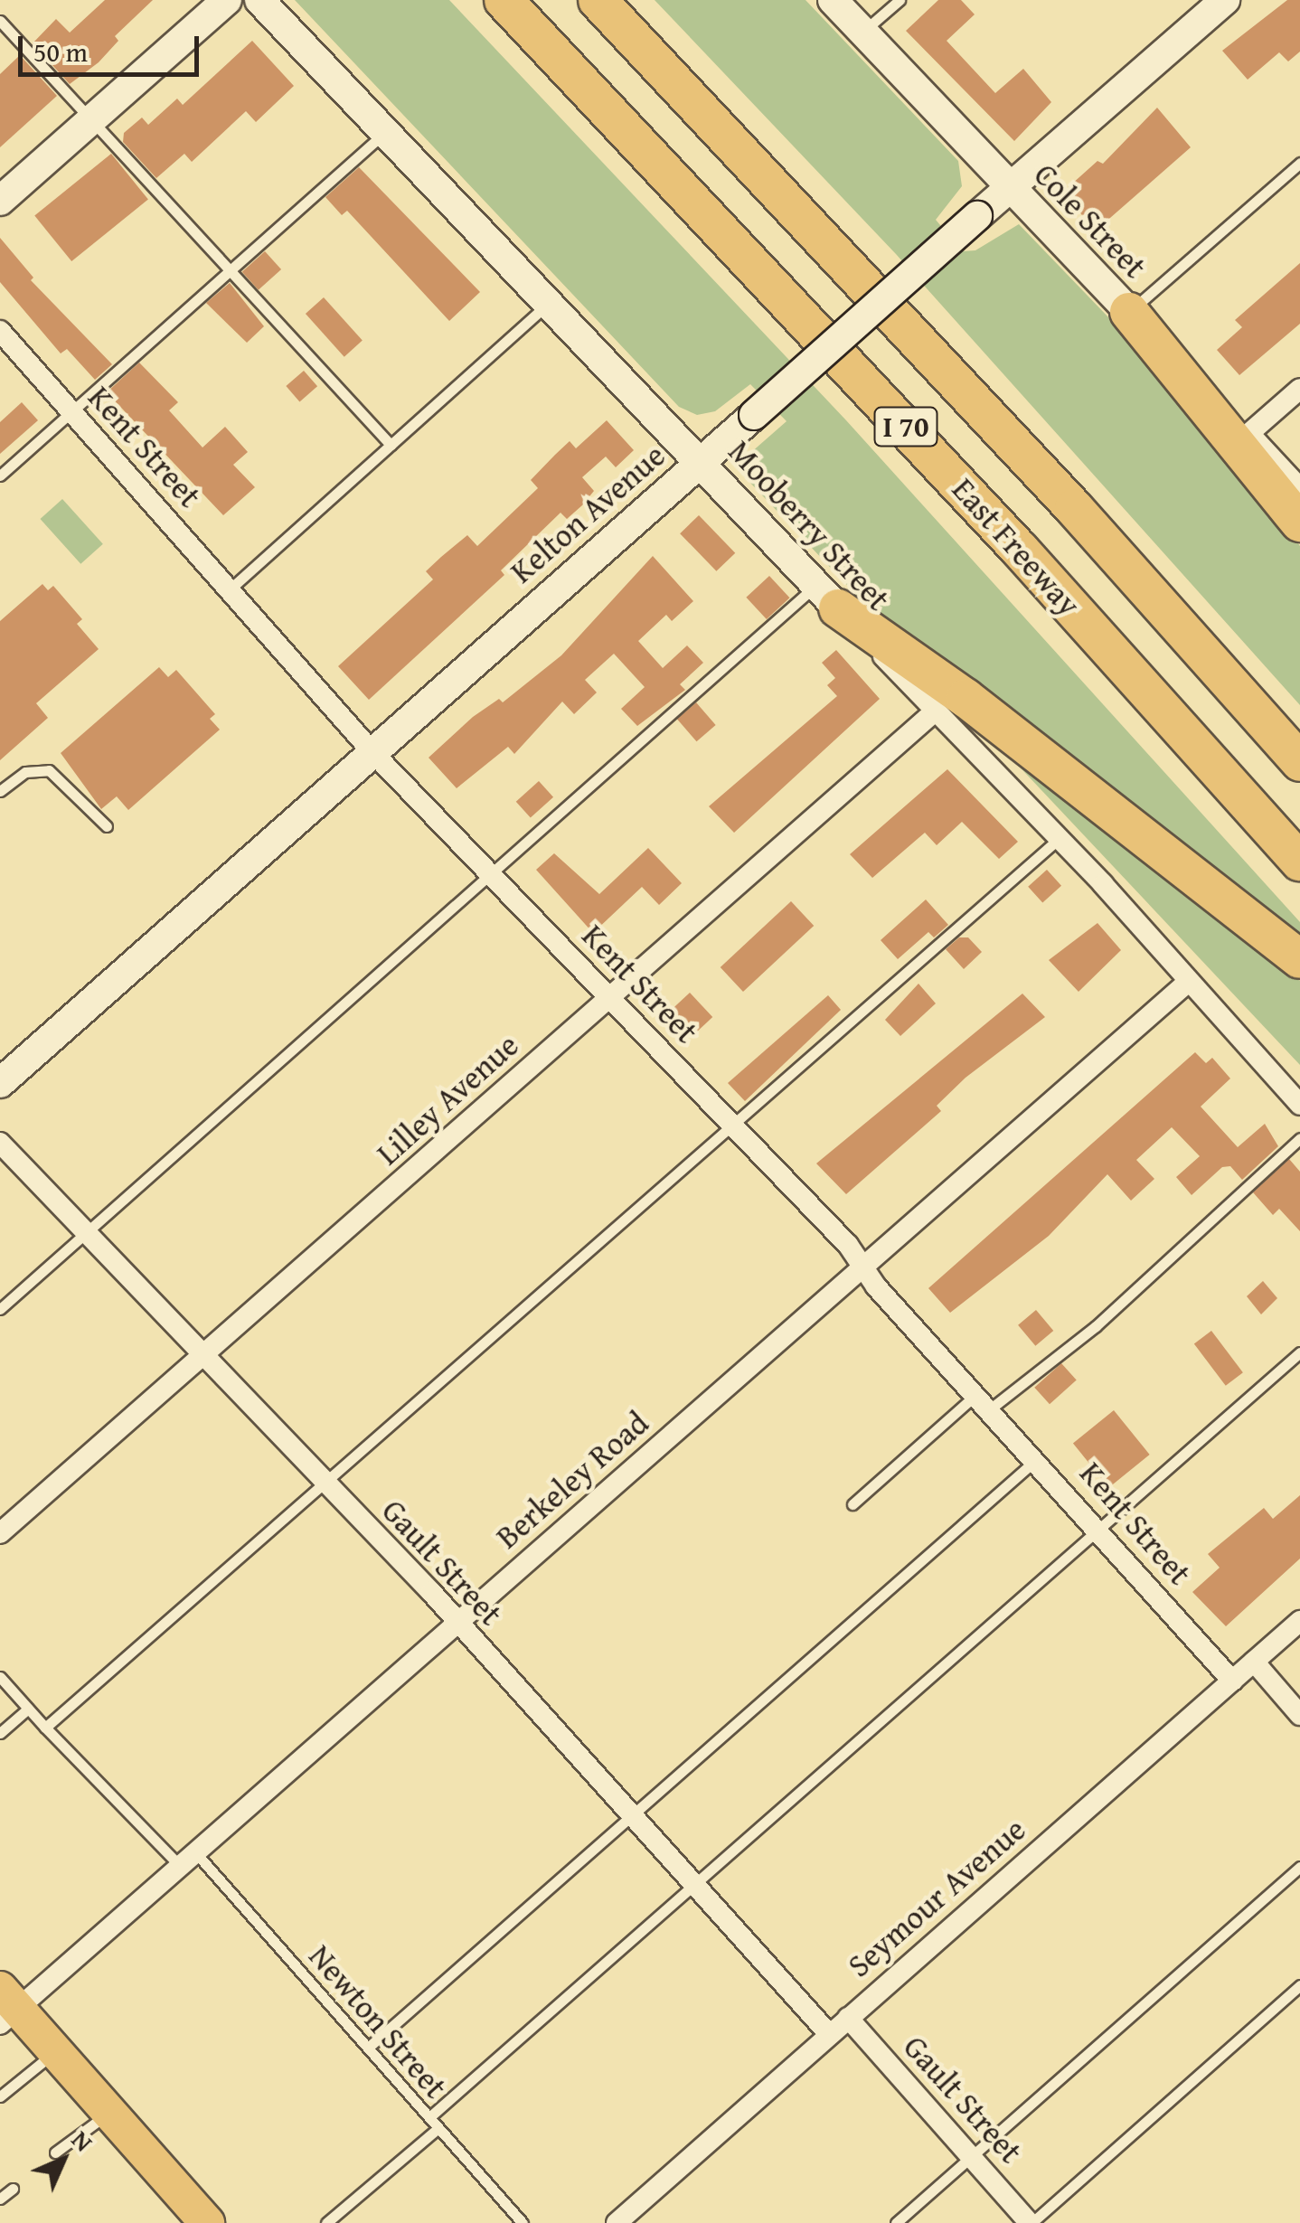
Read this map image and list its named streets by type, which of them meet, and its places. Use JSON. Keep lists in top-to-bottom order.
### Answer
{
  "streets": {
    "highway": ["I 70", "East Freeway"],
    "main road": ["Cole Street", "Kelton Avenue", "Mooberry Street"],
    "street": [
      "Kent Street",
      "Lilley Avenue",
      "Berkeley Road",
      "Gault Street",
      "Seymour Avenue"
    ],
    "lane": ["Newton Street"]
  },
  "crossings": [
    ["Cole Street", "Kelton Avenue"],
    ["Kent Street", "Kelton Avenue"],
    ["Kent Street", "Lilley Avenue"],
    ["Kent Street", "Berkeley Road"],
    ["Kent Street", "Seymour Avenue"],
    ["Kelton Avenue", "Mooberry Street"],
    ["Mooberry Street", "Lilley Avenue"],
    ["Mooberry Street", "Berkeley Road"],
    ["Lilley Avenue", "Gault Street"],
    ["Berkeley Road", "Gault Street"],
    ["Berkeley Road", "Newton Street"],
    ["Gault Street", "Seymour Avenue"]
  ],
  "scale_bar": "50 m",
  "north": "top right"
}
